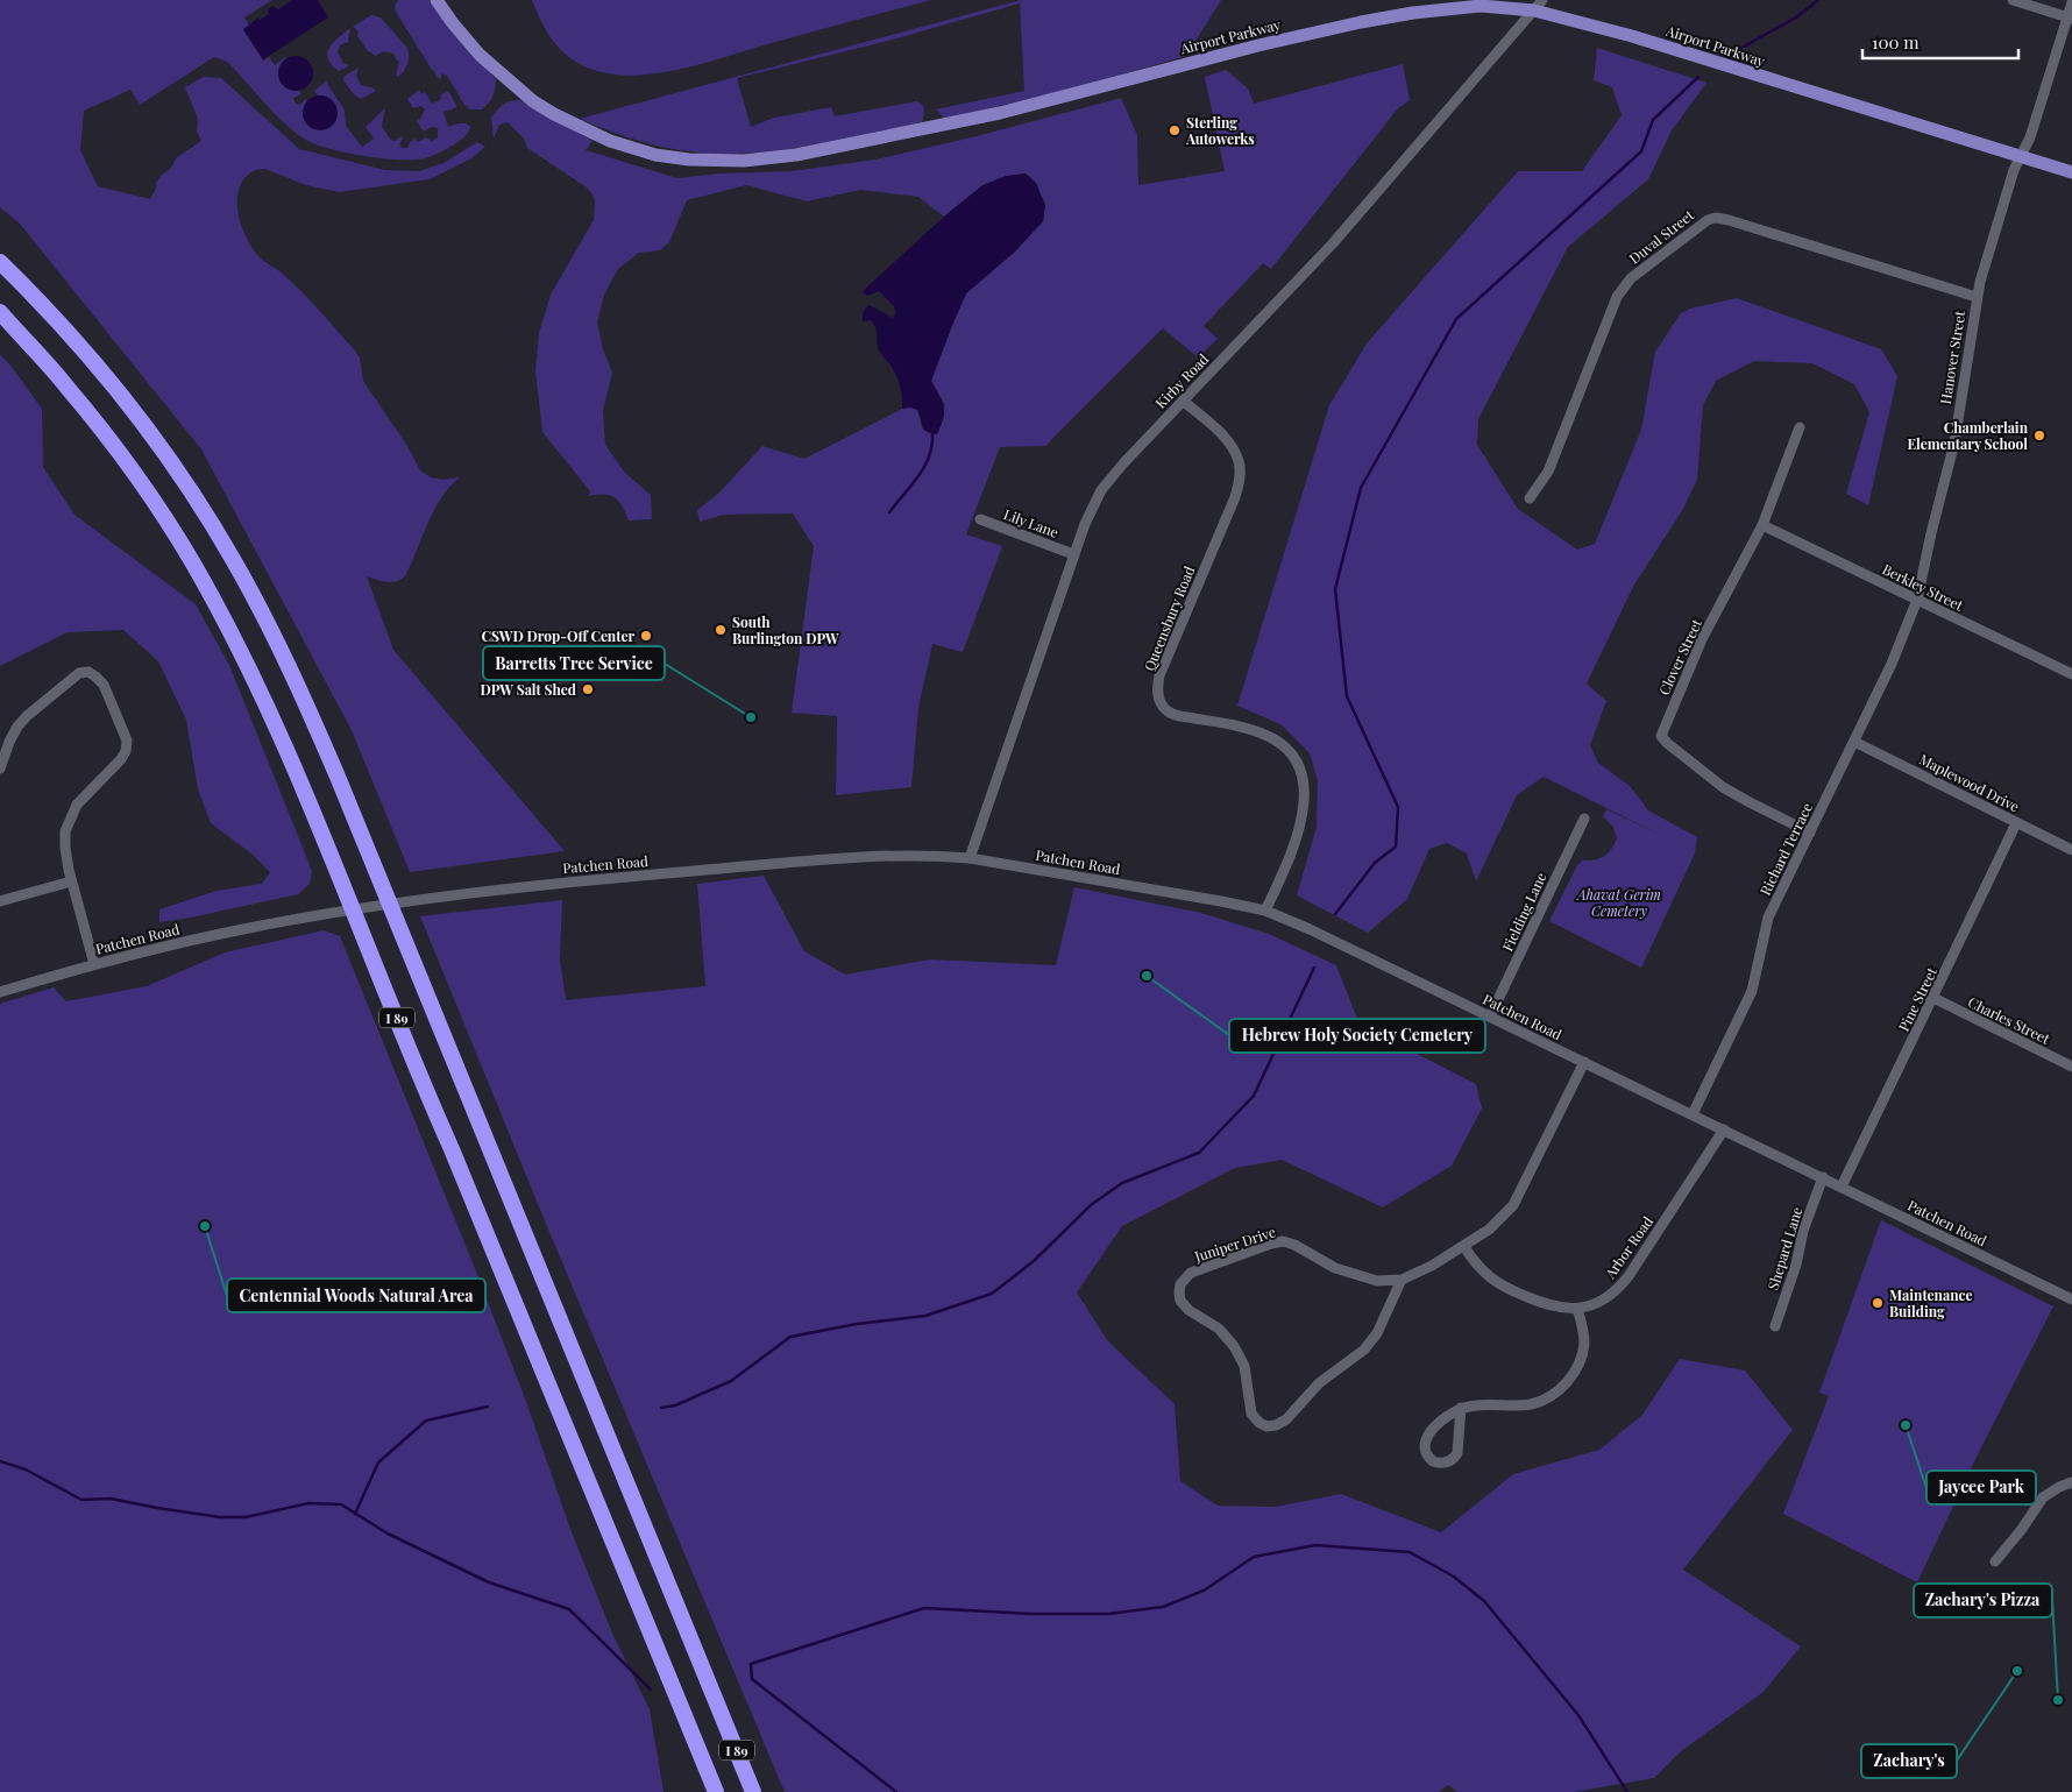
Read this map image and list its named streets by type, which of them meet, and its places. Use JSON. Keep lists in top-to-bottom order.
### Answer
{
  "streets": {
    "highway": ["I 89"],
    "main road": ["Airport Parkway"],
    "street": [
      "Duval Street",
      "Hanover Street",
      "Kirby Road",
      "Lily Lane",
      "Berkley Street",
      "Queensbury Road",
      "Clover Street",
      "Maplewood Drive",
      "Richard Terrace",
      "Patchen Road",
      "Fielding Lane",
      "Pine Street",
      "Charles Street",
      "Juniper Drive",
      "Arbor Road",
      "Shepard Lane"
    ]
  },
  "crossings": [
    ["Airport Parkway", "Hanover Street"],
    ["Airport Parkway", "Kirby Road"],
    ["Duval Street", "Hanover Street"],
    ["Hanover Street", "Berkley Street"],
    ["Hanover Street", "Richard Terrace"],
    ["Kirby Road", "Lily Lane"],
    ["Kirby Road", "Queensbury Road"],
    ["Kirby Road", "Patchen Road"],
    ["Berkley Street", "Clover Street"],
    ["Berkley Street", "Richard Terrace"],
    ["Queensbury Road", "Patchen Road"],
    ["Clover Street", "Richard Terrace"],
    ["Maplewood Drive", "Richard Terrace"],
    ["Maplewood Drive", "Pine Street"],
    ["Richard Terrace", "Patchen Road"],
    ["Patchen Road", "Fielding Lane"],
    ["Patchen Road", "Pine Street"],
    ["Patchen Road", "Juniper Drive"],
    ["Patchen Road", "Arbor Road"],
    ["Patchen Road", "Shepard Lane"],
    ["Pine Street", "Charles Street"],
    ["Juniper Drive", "Arbor Road"]
  ],
  "parks": ["Ahavat Gerim Cemetery"],
  "places": [
    "Sterling Autowerks",
    "Chamberlain Elementary School",
    "South Burlington DPW",
    "CSWD Drop-Off Center",
    "DPW Salt Shed",
    "Barretts Tree Service",
    "Hebrew Holy Society Cemetery",
    "Centennial Woods Natural Area",
    "Maintenance Building",
    "Jaycee Park",
    "Zachary's",
    "Zachary's Pizza"
  ],
  "scale_bar": "100 m"
}
